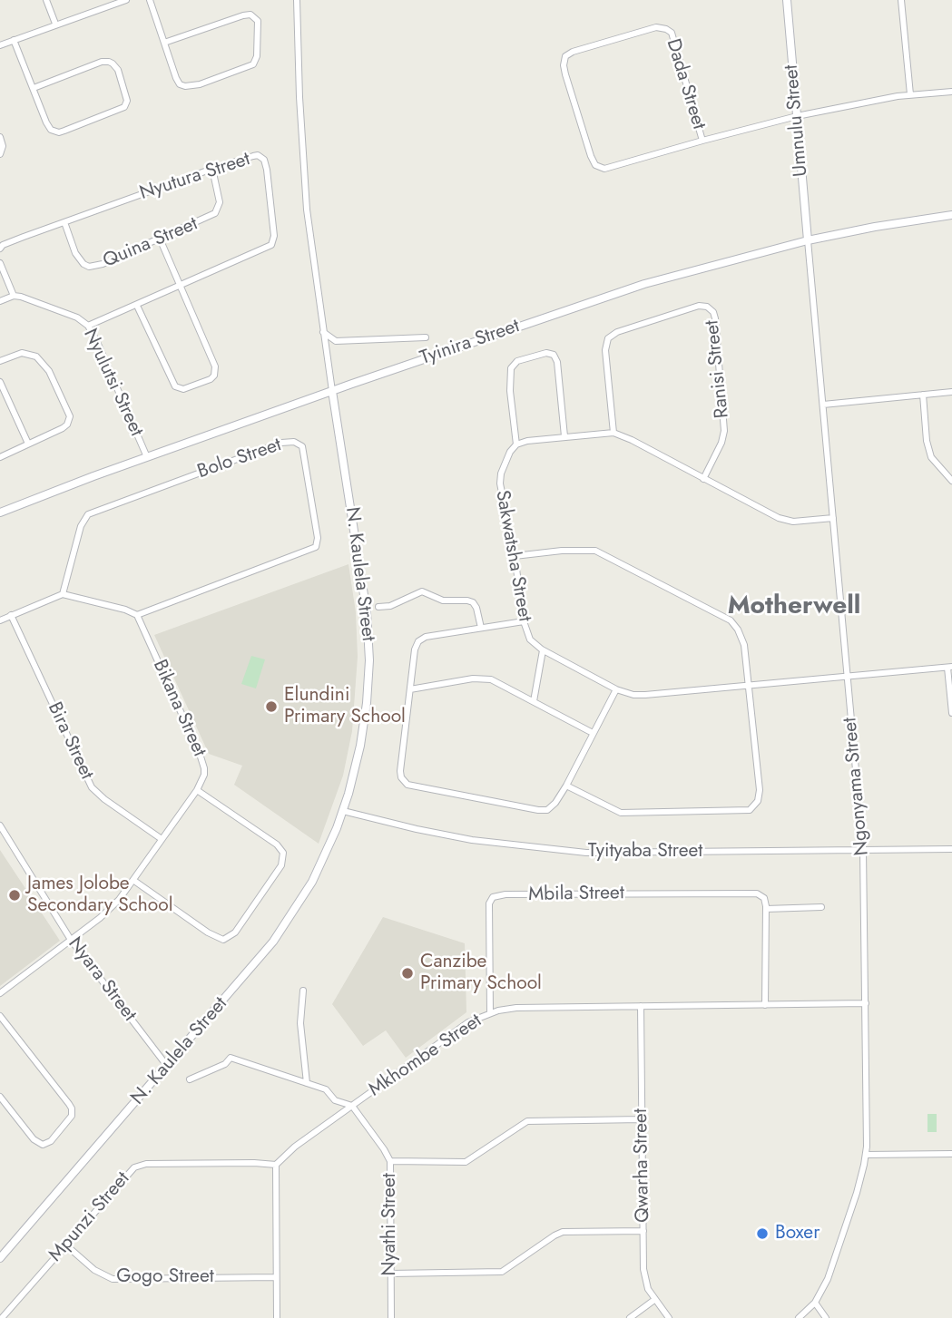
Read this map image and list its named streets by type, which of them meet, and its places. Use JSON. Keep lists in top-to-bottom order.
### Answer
{
  "streets": {
    "street": [
      "Dada Street",
      "Umnulu Street",
      "Nyutura Street",
      "Quina Street",
      "Tyinira Street",
      "Ranisi Street",
      "Nyulutsi Street",
      "Bolo Street",
      "Sakwatsha Street",
      "N. Kaulela Street",
      "Bikana Street",
      "Bira Street",
      "Ngonyama Street",
      "Tyityaba Street",
      "Mbila Street",
      "Nyara Street",
      "Mkhombe Street",
      "Qwarha Street",
      "Mpunzi Street",
      "Nyathi Street",
      "Gogo Street"
    ]
  },
  "crossings": [
    ["Umnulu Street", "Tyinira Street"],
    ["Umnulu Street", "Ngonyama Street"],
    ["Nyutura Street", "Quina Street"],
    ["Nyutura Street", "Nyulutsi Street"],
    ["Tyinira Street", "Nyulutsi Street"],
    ["Tyinira Street", "N. Kaulela Street"],
    ["Tyinira Street", "Ngonyama Street"],
    ["Bolo Street", "Bikana Street"],
    ["Sakwatsha Street", "Ngonyama Street"],
    ["N. Kaulela Street", "Tyityaba Street"],
    ["N. Kaulela Street", "Nyara Street"],
    ["Bikana Street", "Bira Street"],
    ["Bikana Street", "Nyara Street"],
    ["Ngonyama Street", "Tyityaba Street"],
    ["Ngonyama Street", "Mkhombe Street"],
    ["Mbila Street", "Mkhombe Street"],
    ["Mkhombe Street", "Qwarha Street"],
    ["Mkhombe Street", "Mpunzi Street"],
    ["Mkhombe Street", "Nyathi Street"],
    ["Mpunzi Street", "Gogo Street"]
  ],
  "districts": ["Motherwell"],
  "places": [
    "Elundini Primary School",
    "James Jolobe Secondary School",
    "Canzibe Primary School",
    "Boxer"
  ]
}
